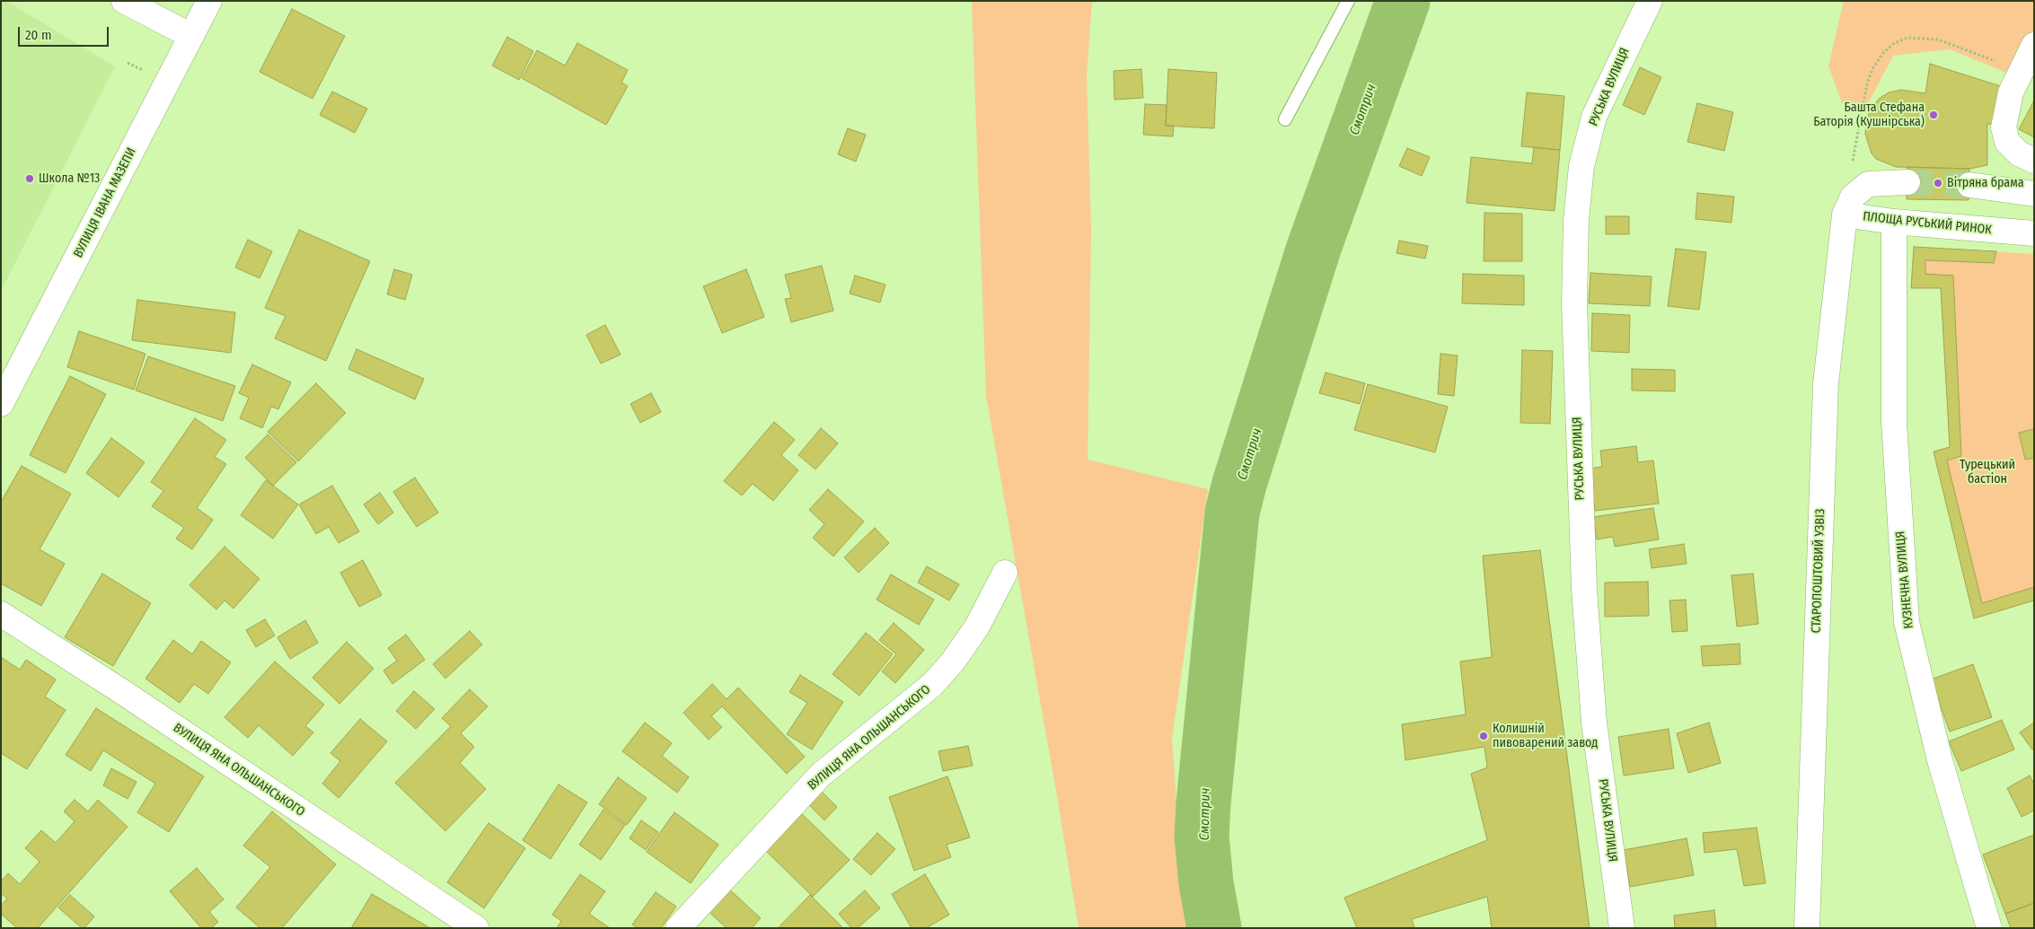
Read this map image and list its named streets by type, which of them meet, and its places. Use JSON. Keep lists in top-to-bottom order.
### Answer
{
  "streets": {
    "street": [
      "РУСЬКА ВУЛИЦЯ",
      "ВУЛИЦЯ ІВАНА МАЗЕПИ",
      "ПЛОЩА РУСЬКИЙ РИНОК",
      "СТАРОПОШТОВИЙ УЗВІЗ",
      "КУЗНЕЧНА ВУЛИЦЯ",
      "ВУЛИЦЯ ЯНА ОЛЬШАНСЬКОГО"
    ]
  },
  "crossings": [
    ["ПЛОЩА РУСЬКИЙ РИНОК", "СТАРОПОШТОВИЙ УЗВІЗ"],
    ["ПЛОЩА РУСЬКИЙ РИНОК", "КУЗНЕЧНА ВУЛИЦЯ"]
  ],
  "water": ["Смотрич"],
  "parks": ["Турецький бастіон"],
  "places": [
    "Башта Стефана Баторія (Кушнірська)",
    "Школа №13",
    "Вітряна брама",
    "Колишній пивоварений завод"
  ],
  "scale_bar": "20 m"
}
